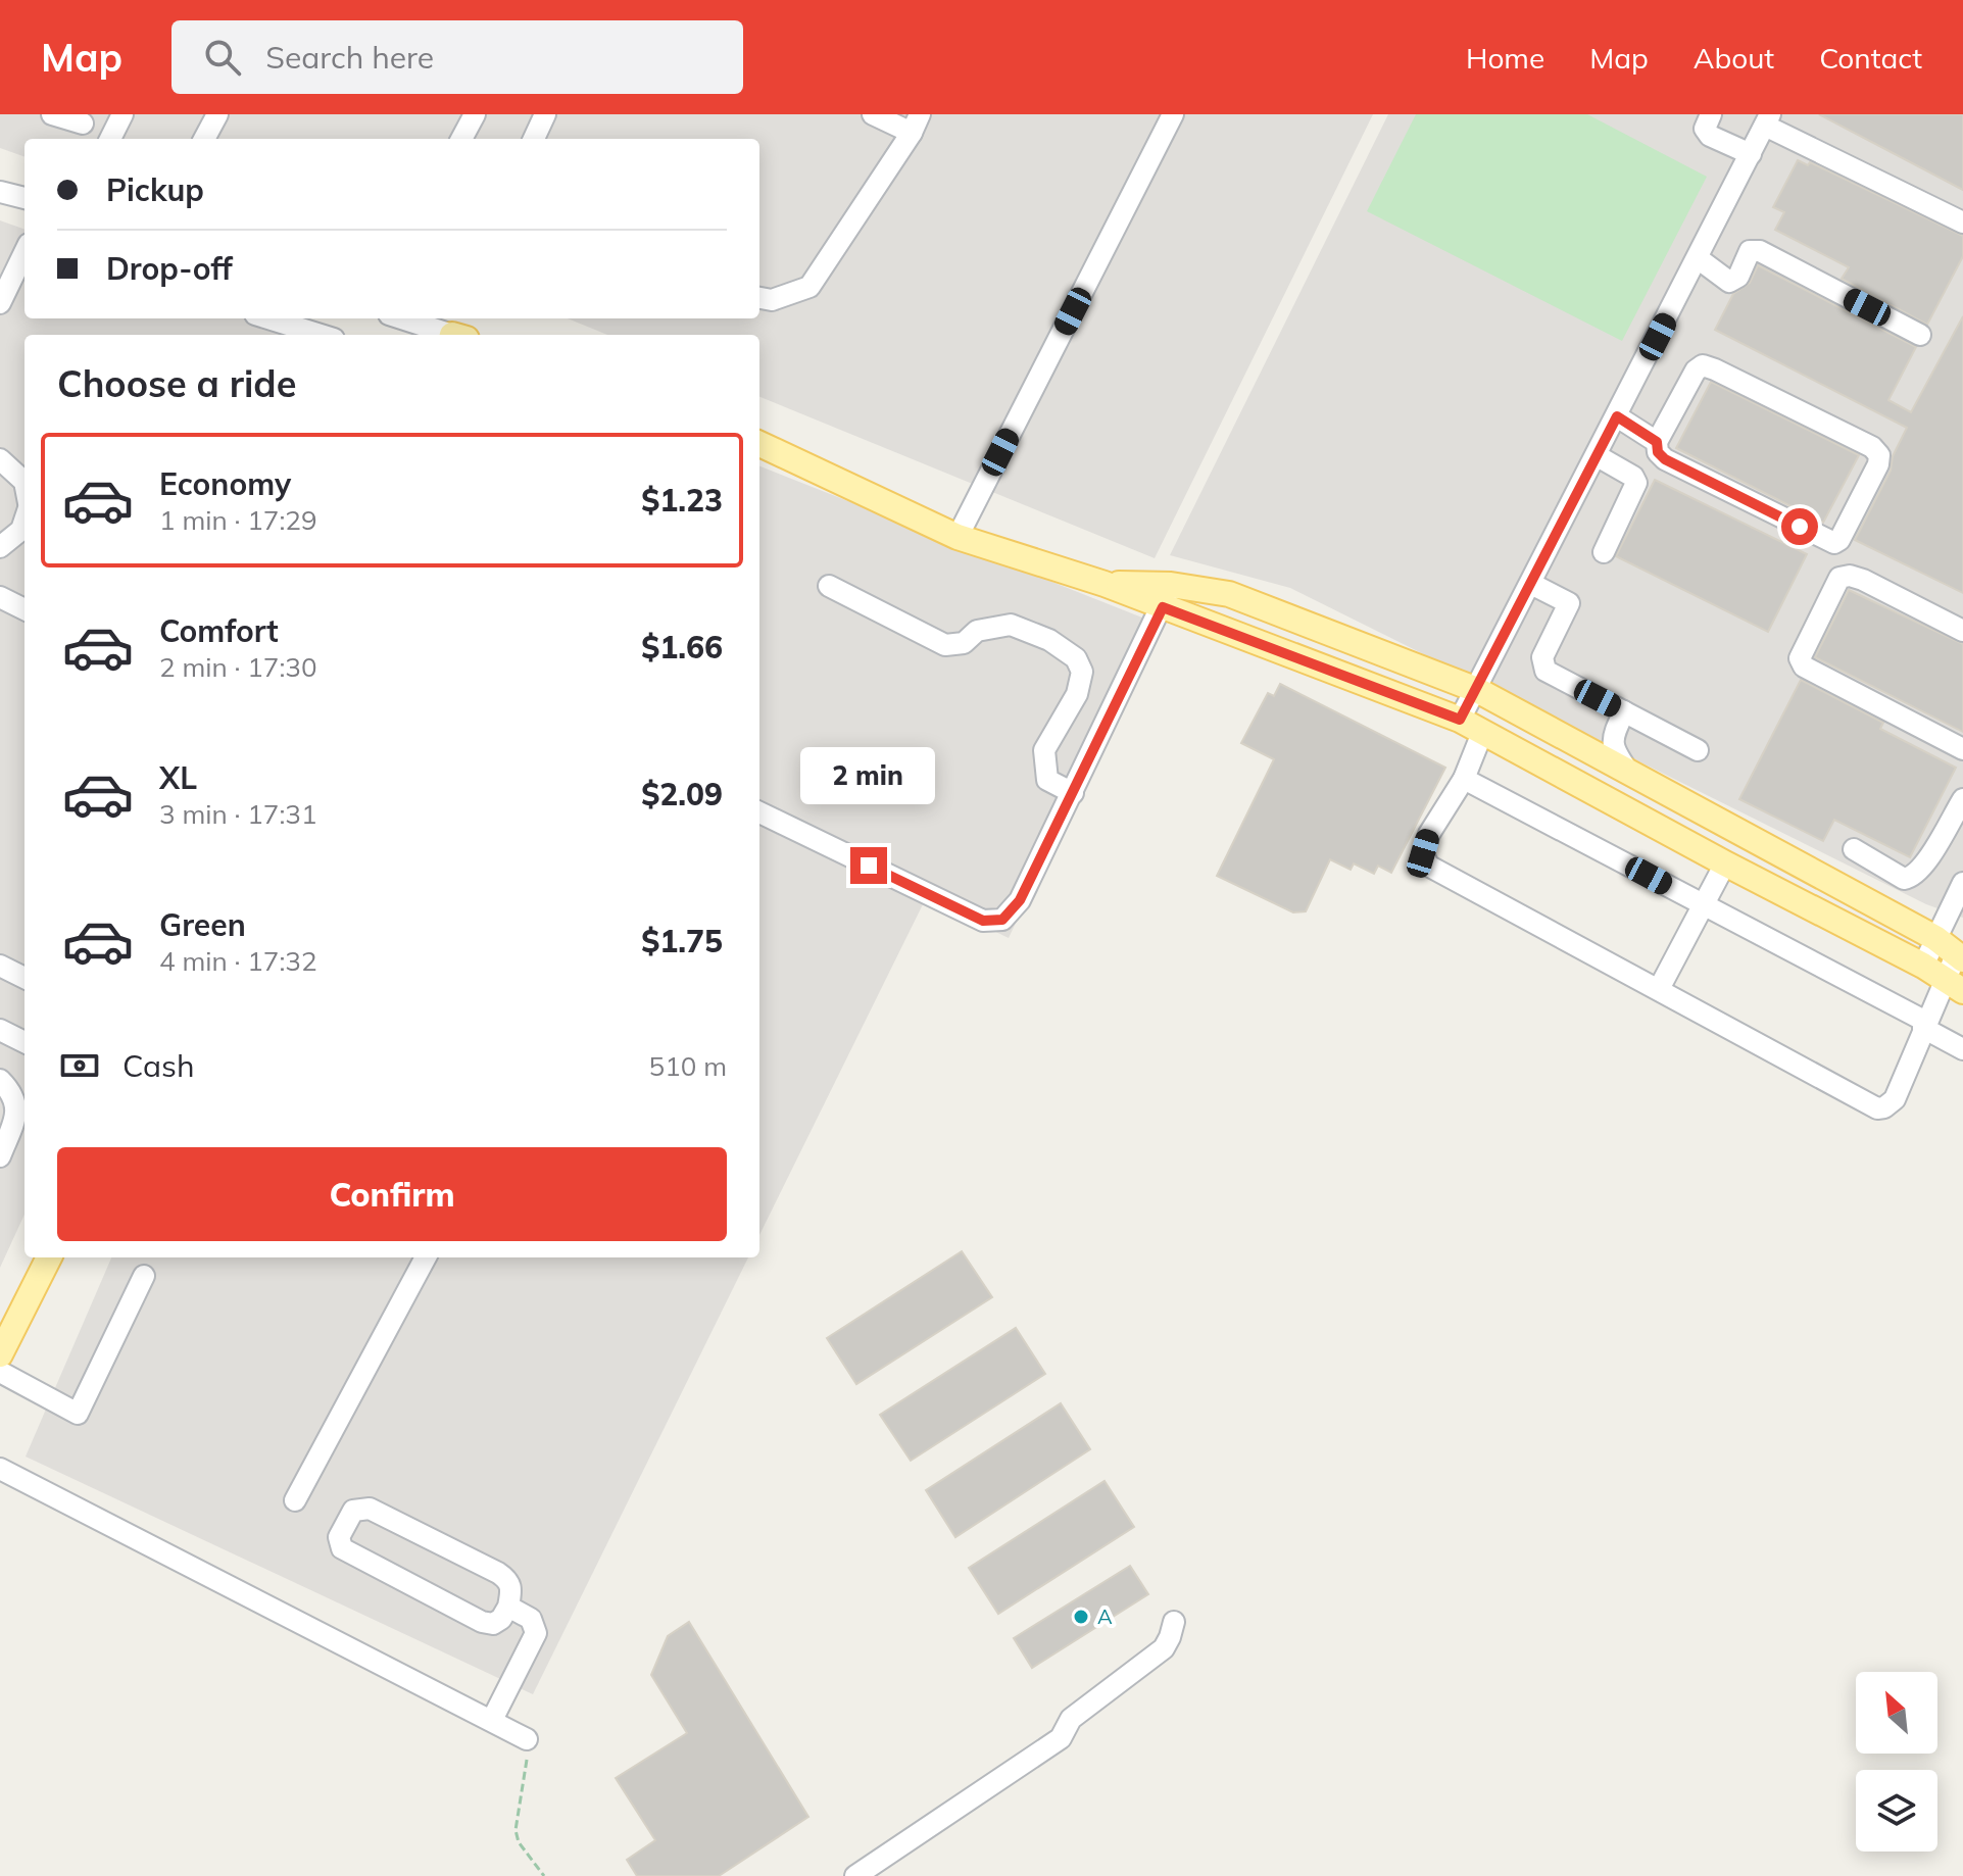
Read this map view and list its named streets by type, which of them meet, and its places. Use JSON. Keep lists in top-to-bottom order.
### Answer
{
  "places": ["A"],
  "north": "top left",
  "page": {
    "header": "Map",
    "search": "Search here",
    "nav": [
      "Home",
      "Map",
      "About",
      "Contact"
    ],
    "banner": ["Pickup", "Drop-off"],
    "heading": "Choose a ride",
    "list": [
      {
        "name": "Economy",
        "note": "1 min · 17:29",
        "value": "$1.23"
      },
      {
        "name": "Comfort",
        "note": "2 min · 17:30",
        "value": "$1.66"
      },
      {
        "name": "XL",
        "note": "3 min · 17:31",
        "value": "$2.09"
      },
      {
        "name": "Green",
        "note": "4 min · 17:32",
        "value": "$1.75"
      }
    ],
    "bubble": "2 min",
    "pay": ["Cash", "510 m"],
    "buttons": "Confirm"
  }
}
